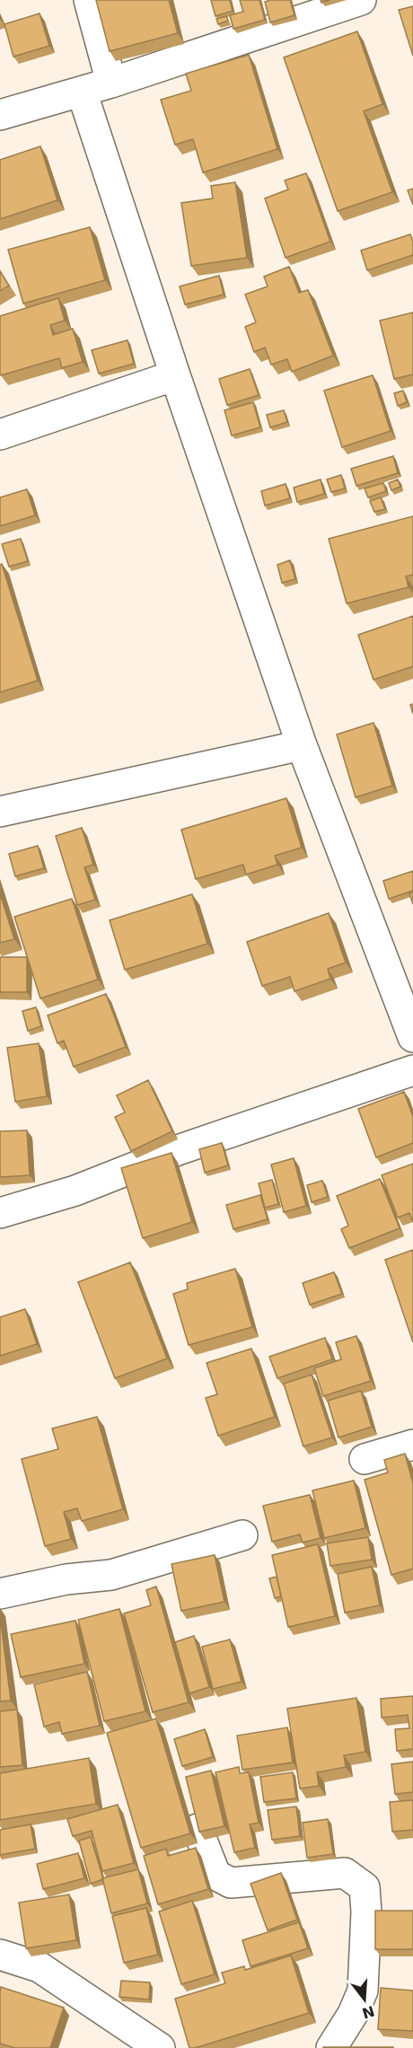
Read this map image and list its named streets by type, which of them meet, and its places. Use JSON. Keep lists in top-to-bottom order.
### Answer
{
  "north": "bottom"
}
